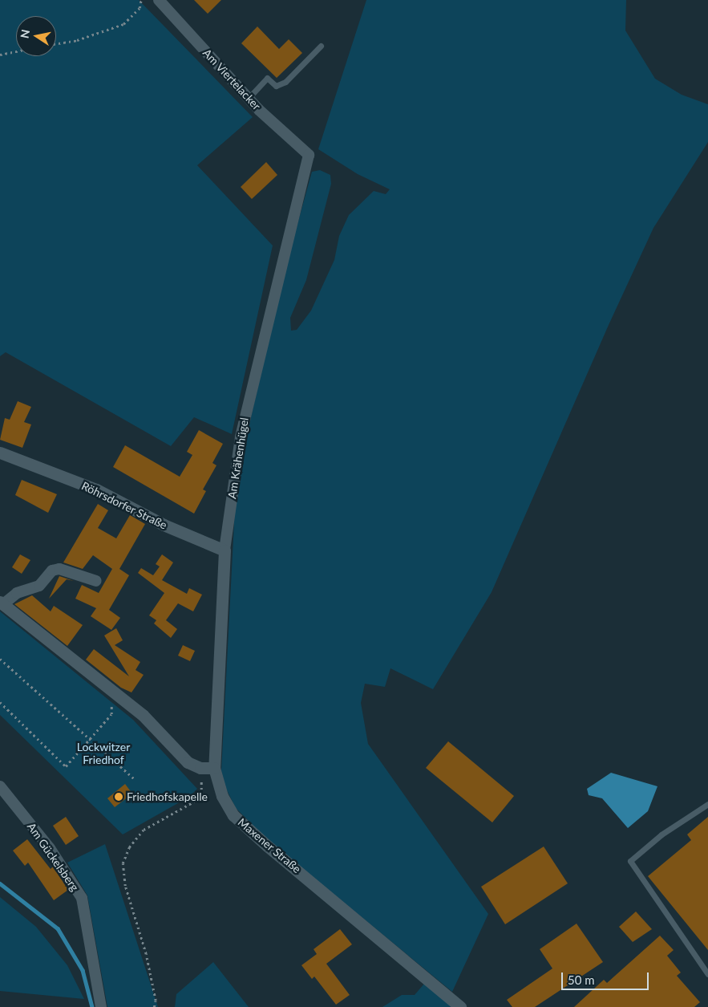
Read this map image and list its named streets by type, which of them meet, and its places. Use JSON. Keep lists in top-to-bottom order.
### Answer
{
  "streets": {
    "street": [
      "Am Viertelacker",
      "Am Krähenhügel",
      "Röhrsdorfer Straße",
      "Maxener Straße",
      "Am Gückelsberg"
    ]
  },
  "crossings": [
    ["Am Viertelacker", "Am Krähenhügel"],
    ["Am Krähenhügel", "Röhrsdorfer Straße"],
    ["Am Krähenhügel", "Maxener Straße"]
  ],
  "parks": ["Lockwitzer Friedhof"],
  "places": ["Friedhofskapelle"],
  "scale_bar": "50 m",
  "north": "left"
}
